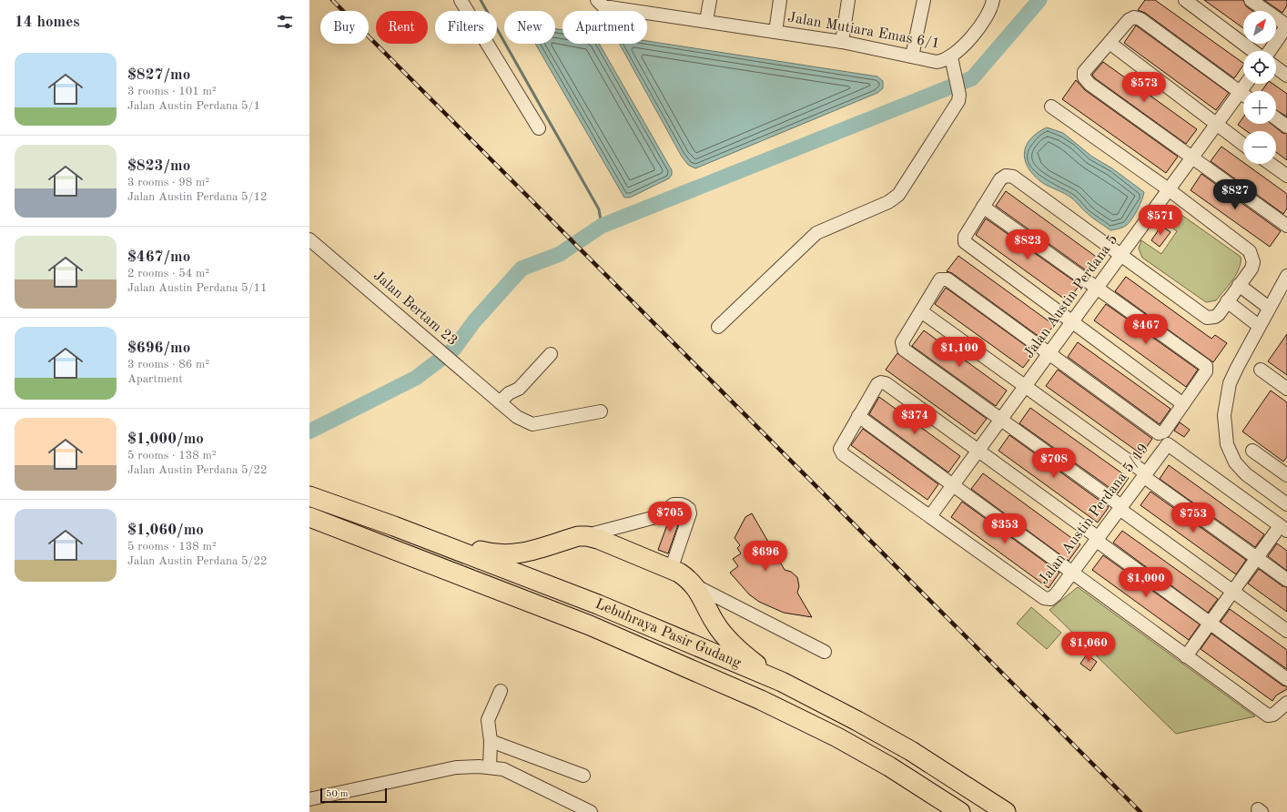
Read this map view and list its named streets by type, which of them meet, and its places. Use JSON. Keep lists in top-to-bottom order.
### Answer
{
  "streets": {
    "highway": ["Lebuhraya Pasir Gudang"],
    "street": [
      "Jalan Mutiara Emas 6/1",
      "Jalan Austin Perdana 5",
      "Jalan Bertam 23",
      "Jalan Austin Perdana 5/19"
    ]
  },
  "crossings": [
    ["Jalan Austin Perdana 5", "Jalan Austin Perdana 5/19"]
  ],
  "scale_bar": "50 m",
  "north": "top right",
  "page": {
    "heading": "14 homes",
    "map_buttons": ["+", "−"],
    "chip": [
      "Buy",
      "Rent",
      "Filters",
      "New",
      "Apartment"
    ],
    "list": [
      {
        "name": "$827/mo",
        "note": "3 rooms · 101 m² · Jalan Austin Perdana 5/1"
      },
      {
        "name": "$823/mo",
        "note": "3 rooms · 98 m² · Jalan Austin Perdana 5/12"
      },
      {
        "name": "$467/mo",
        "note": "2 rooms · 54 m² · Jalan Austin Perdana 5/11"
      },
      {
        "name": "$696/mo",
        "note": "3 rooms · 86 m² · Apartment"
      },
      {
        "name": "$1,000/mo",
        "note": "5 rooms · 138 m² · Jalan Austin Perdana 5/22"
      },
      {
        "name": "$1,060/mo",
        "note": "5 rooms · 138 m² · Jalan Austin Perdana 5/22"
      }
    ],
    "price": [
      "$573",
      "$827",
      "$571",
      "$823",
      "$467",
      "$1,100",
      "$374",
      "$708",
      "$705",
      "$753",
      "$353",
      "$696",
      "$1,000",
      "$1,060"
    ],
    "scale": "50 m"
  }
}
